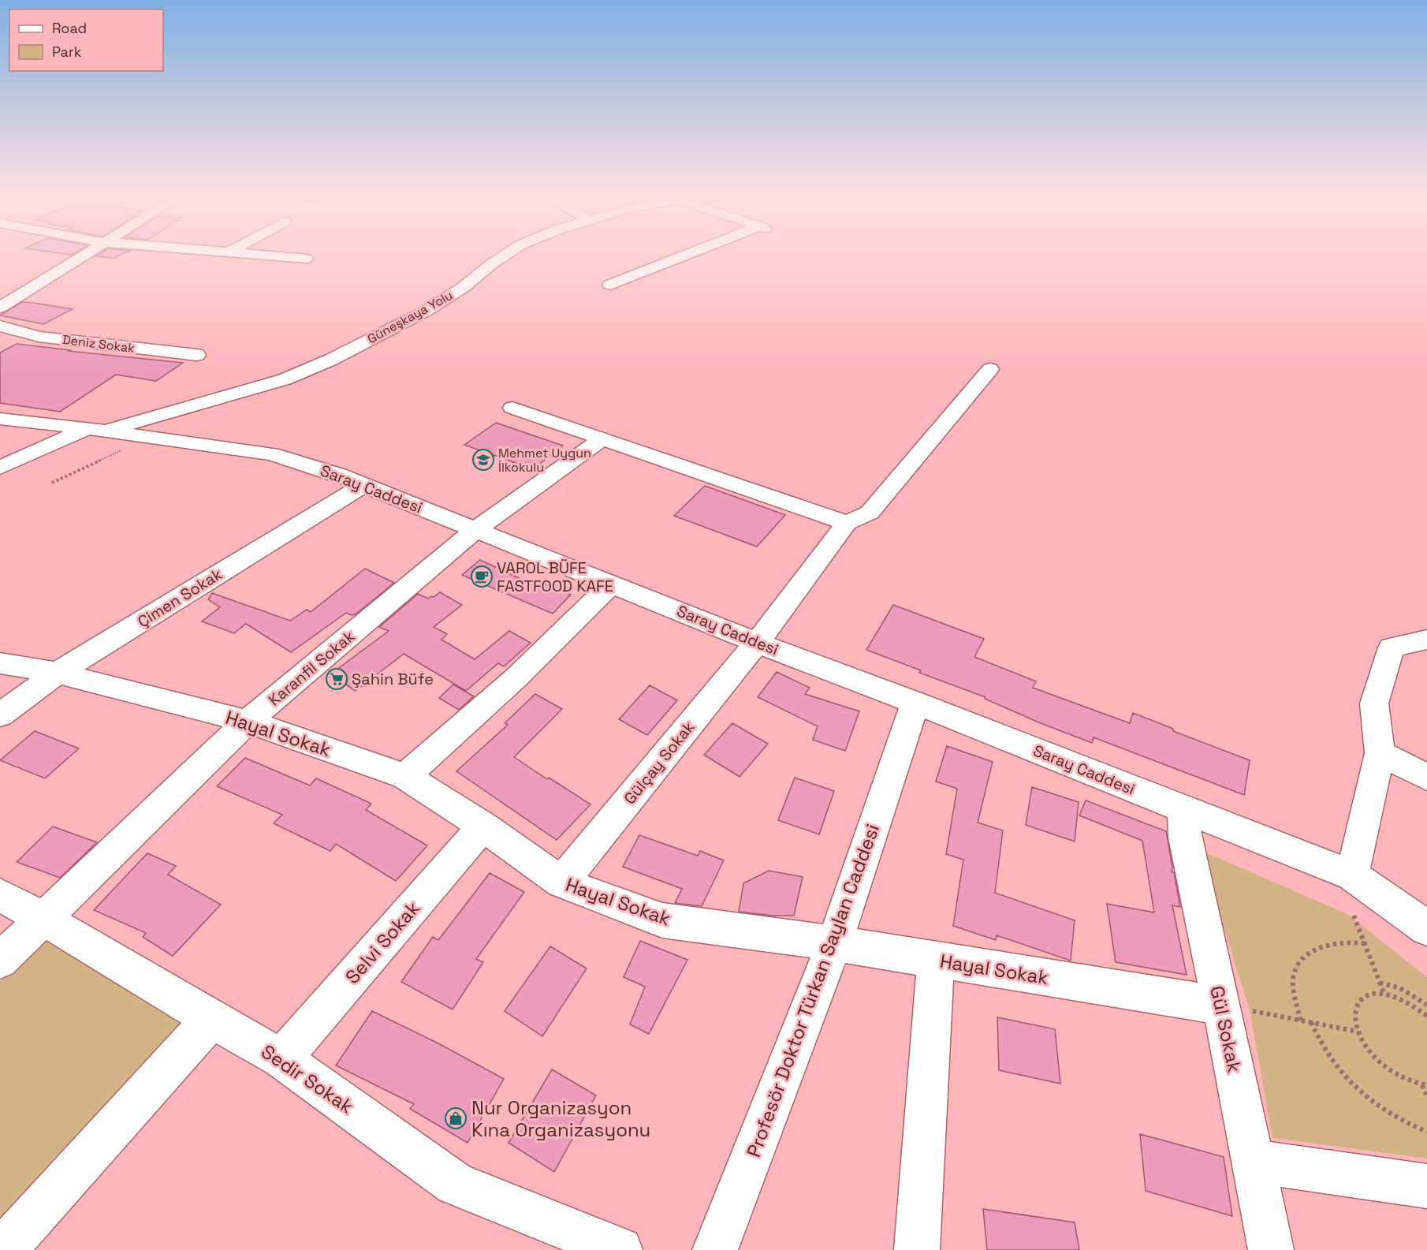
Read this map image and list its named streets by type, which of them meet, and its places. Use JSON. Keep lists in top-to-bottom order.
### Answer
{
  "streets": {
    "street": [
      "Güneşkaya Yolu",
      "Deniz Sokak",
      "Saray Caddesi",
      "Çimen Sokak",
      "Karanfil Sokak",
      "Hayal Sokak",
      "Gülçay Sokak",
      "Selvi Sokak",
      "Profesör Doktor Türkan Saylan Caddesi",
      "Gül Sokak",
      "Sedir Sokak"
    ]
  },
  "crossings": [
    ["Güneşkaya Yolu", "Saray Caddesi"],
    ["Saray Caddesi", "Çimen Sokak"],
    ["Saray Caddesi", "Karanfil Sokak"],
    ["Saray Caddesi", "Gülçay Sokak"],
    ["Saray Caddesi", "Profesör Doktor Türkan Saylan Caddesi"],
    ["Saray Caddesi", "Gül Sokak"],
    ["Çimen Sokak", "Hayal Sokak"],
    ["Karanfil Sokak", "Hayal Sokak"],
    ["Karanfil Sokak", "Sedir Sokak"],
    ["Hayal Sokak", "Gülçay Sokak"],
    ["Hayal Sokak", "Selvi Sokak"],
    ["Hayal Sokak", "Profesör Doktor Türkan Saylan Caddesi"],
    ["Hayal Sokak", "Gül Sokak"],
    ["Selvi Sokak", "Sedir Sokak"]
  ],
  "places": {
    "school or university": ["Mehmet Uygun İlkokulu"],
    "cafe": ["VAROL BÜFE FASTFOOD KAFE"],
    "supermarket": ["Şahin Büfe"],
    "shop": ["Nur Organizasyon Kına Organizasyonu"]
  },
  "legend": ["Road", "Park"]
}
